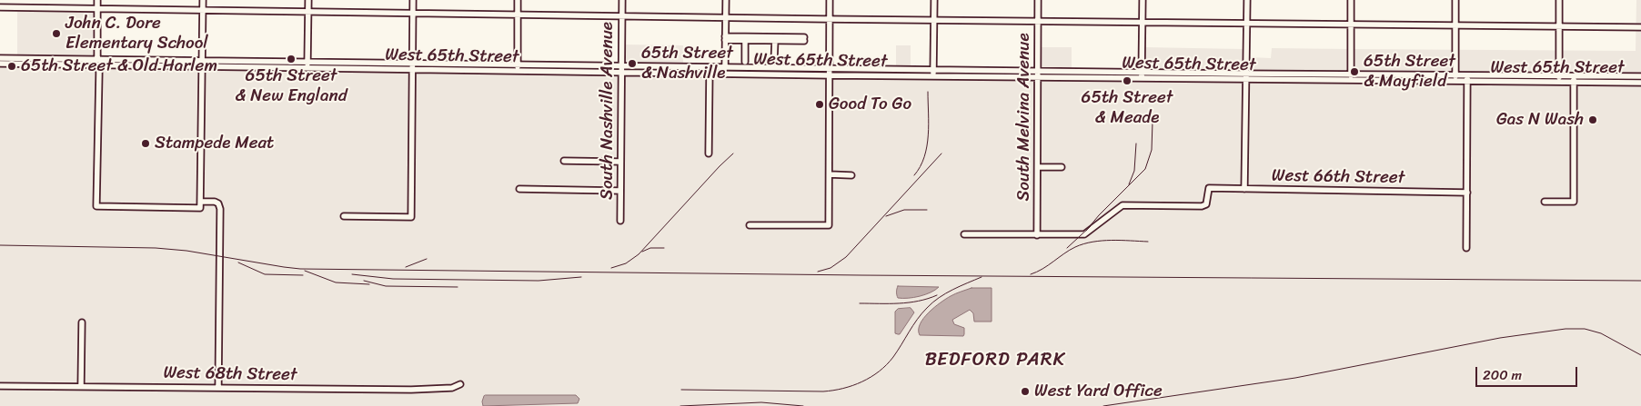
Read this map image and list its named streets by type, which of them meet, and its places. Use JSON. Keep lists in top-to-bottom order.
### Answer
{
  "streets": {
    "street": [
      "West 65th Street",
      "South Nashville Avenue",
      "South Melvina Avenue",
      "West 66th Street",
      "West 68th Street"
    ]
  },
  "crossings": [
    ["West 65th Street", "South Nashville Avenue"],
    ["West 65th Street", "South Melvina Avenue"],
    ["South Melvina Avenue", "West 66th Street"]
  ],
  "districts": ["BEDFORD PARK"],
  "places": [
    "John C. Dore Elementary School",
    "65th Street & New England",
    "65th Street & Nashville",
    "65th Street & Old Harlem",
    "65th Street & Mayfield",
    "65th Street & Meade",
    "Good To Go",
    "Gas N Wash",
    "Stampede Meat",
    "West Yard Office"
  ],
  "scale_bar": "200 m"
}
